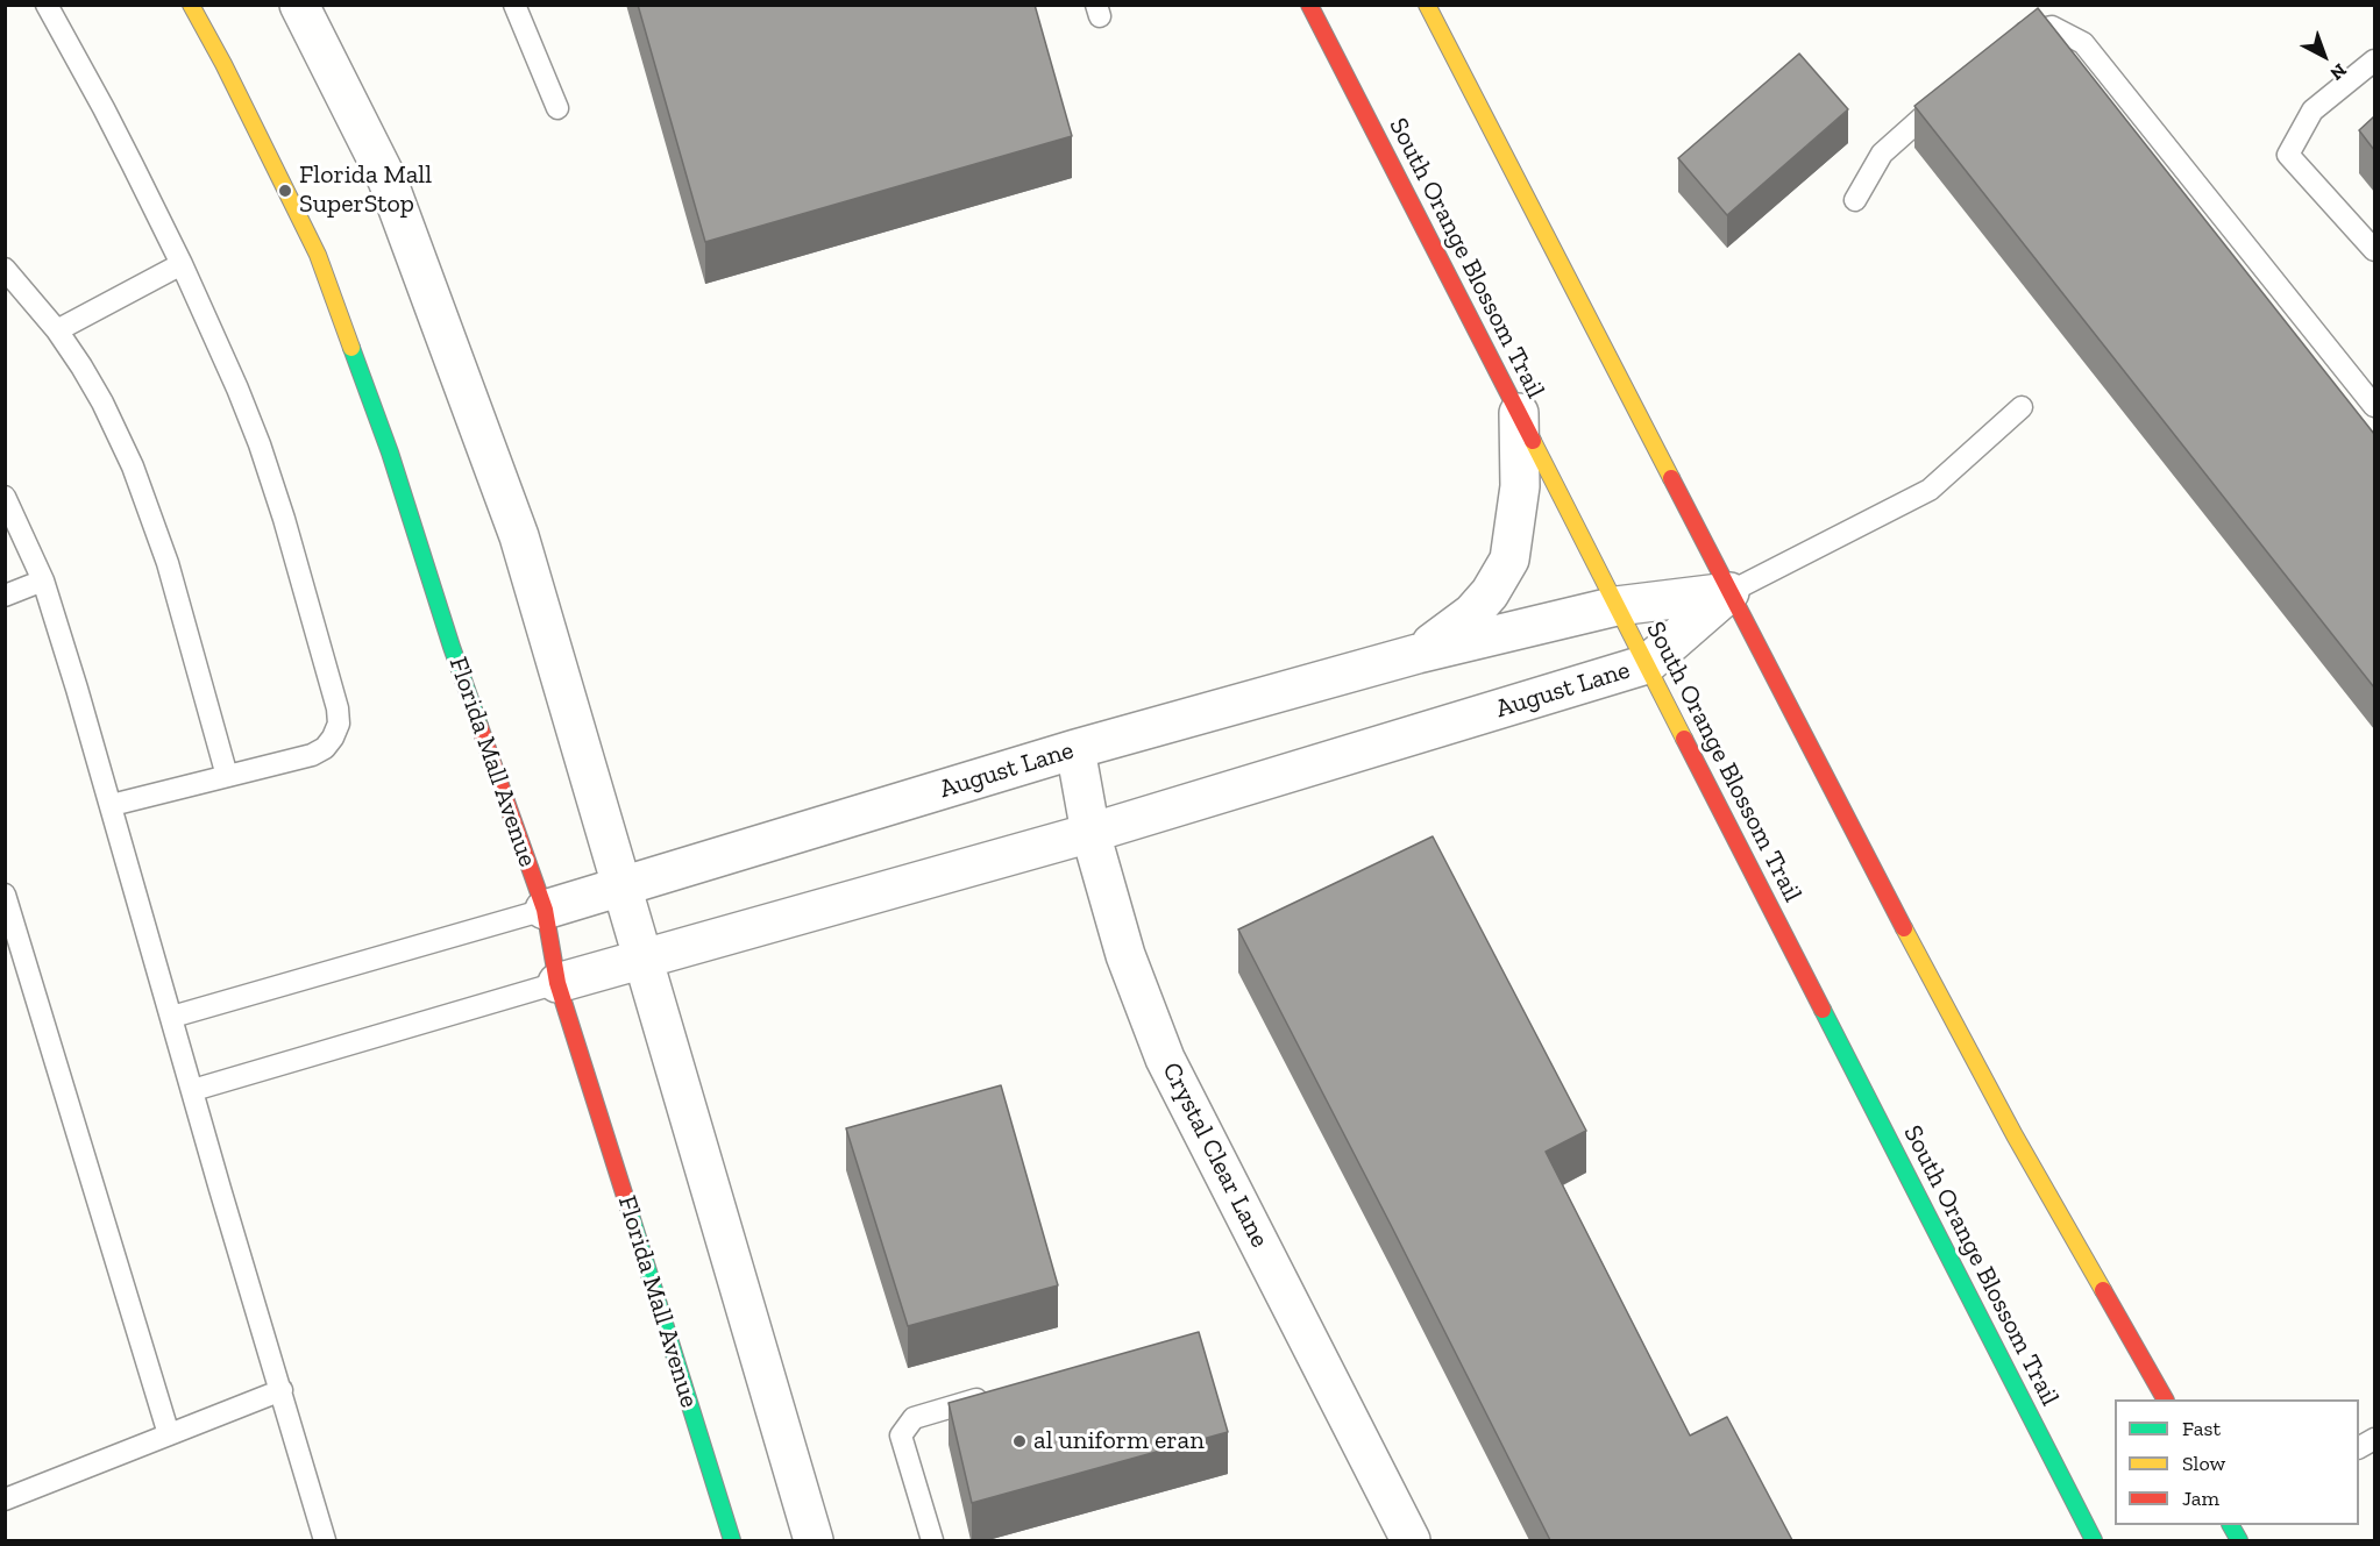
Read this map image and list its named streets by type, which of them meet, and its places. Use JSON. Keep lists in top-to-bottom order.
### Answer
{
  "streets": {
    "main road": ["South Orange Blossom Trail", "Florida Mall Avenue"],
    "street": ["August Lane", "Crystal Clear Lane"]
  },
  "crossings": [
    ["South Orange Blossom Trail", "August Lane"],
    ["August Lane", "Florida Mall Avenue"],
    ["August Lane", "Crystal Clear Lane"]
  ],
  "places": ["Florida Mall SuperStop", "al uniform eran"],
  "legend": ["Fast", "Slow", "Jam"],
  "north": "bottom right"
}
